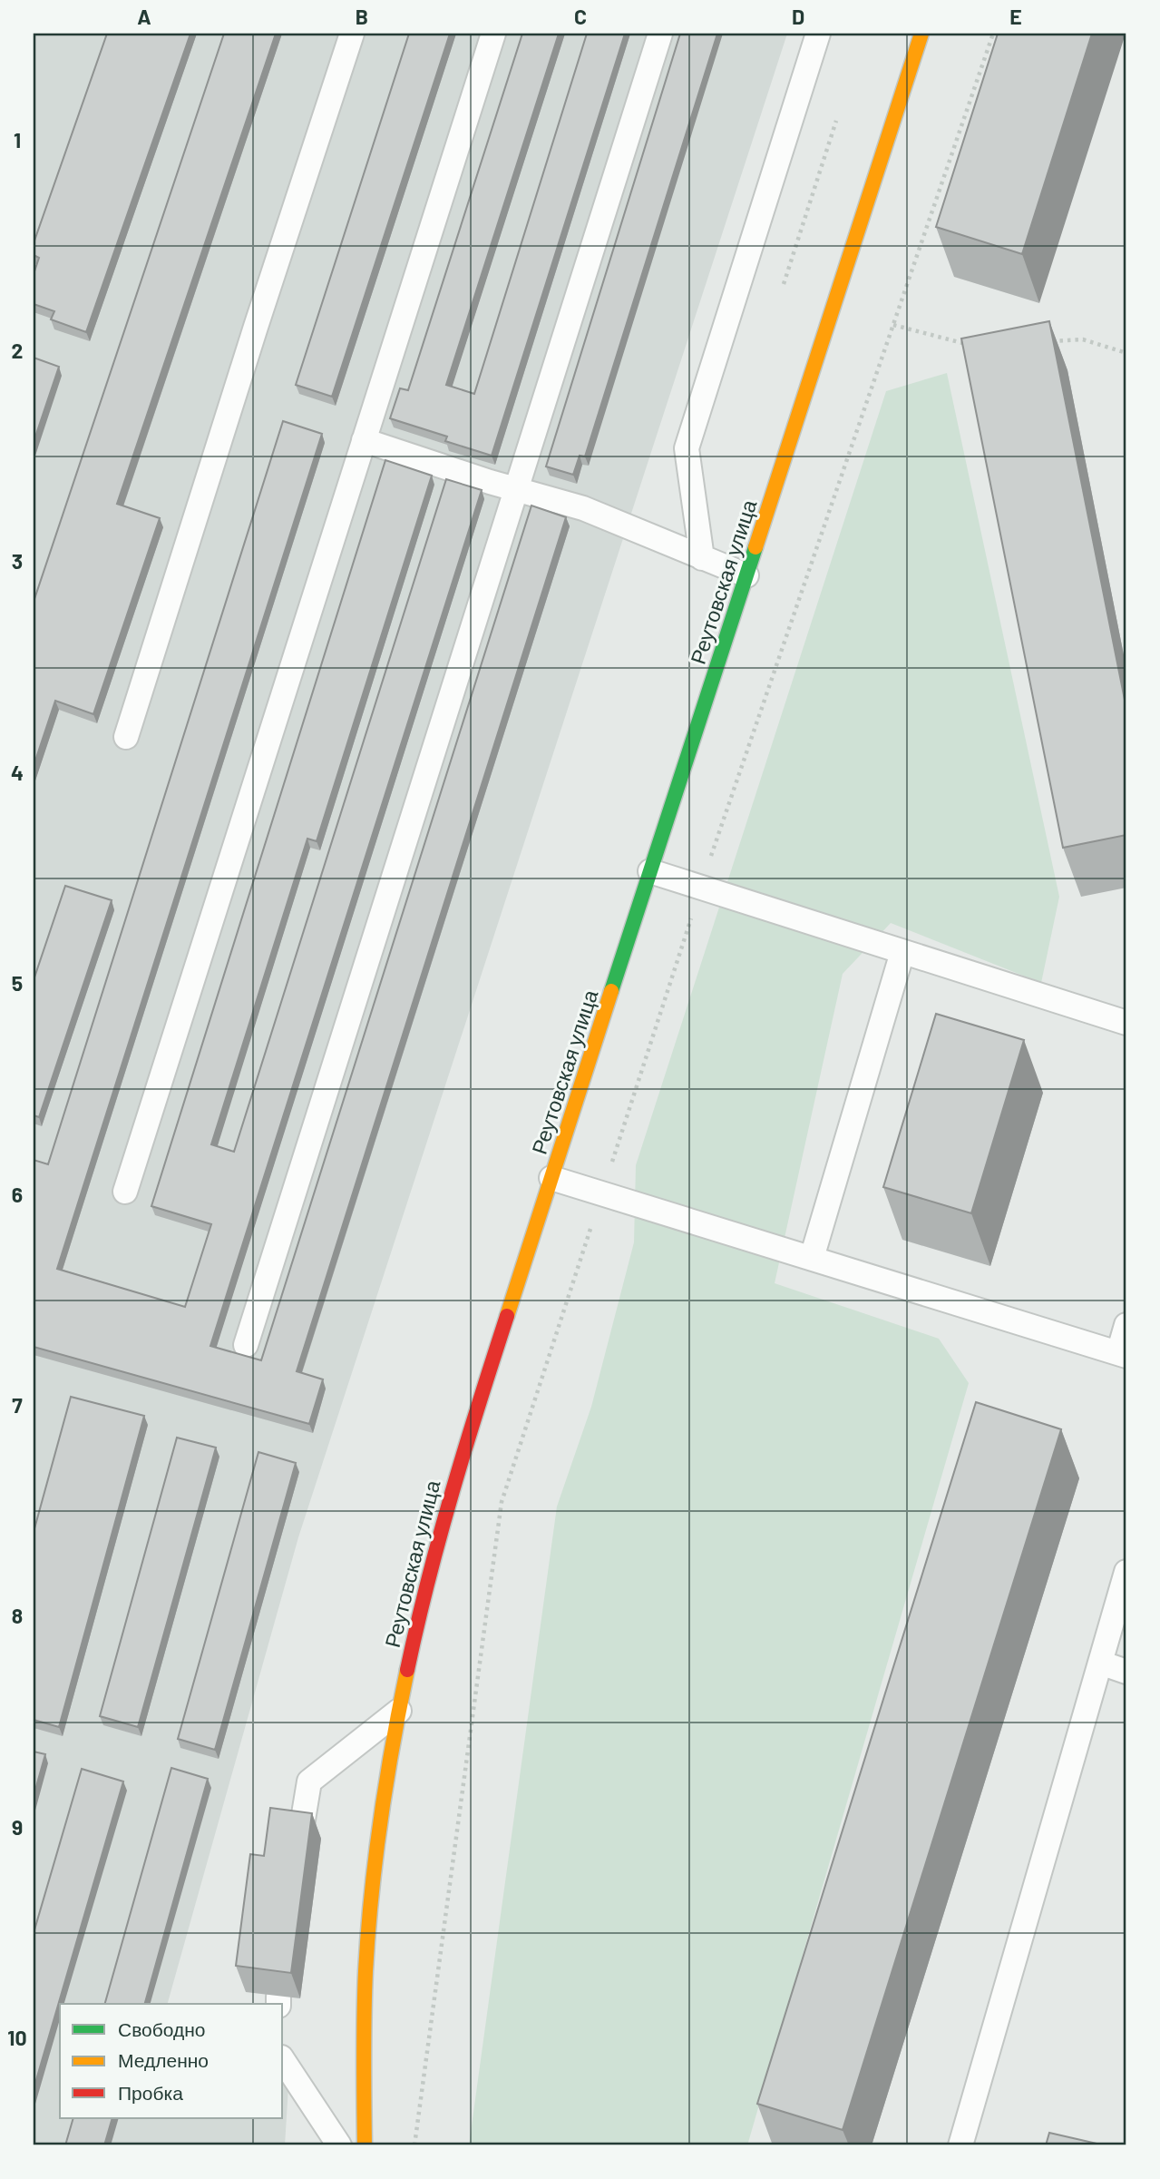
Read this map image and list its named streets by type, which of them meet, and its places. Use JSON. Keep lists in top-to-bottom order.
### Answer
{
  "streets": {
    "street": ["Реутовская улица"]
  },
  "legend": ["Свободно", "Медленно", "Пробка"],
  "grid": {
    "columns": [
      "A",
      "B",
      "C",
      "D",
      "E"
    ],
    "rows": [
      "1",
      "2",
      "3",
      "4",
      "5",
      "6",
      "7",
      "8",
      "9",
      "10"
    ]
  }
}
